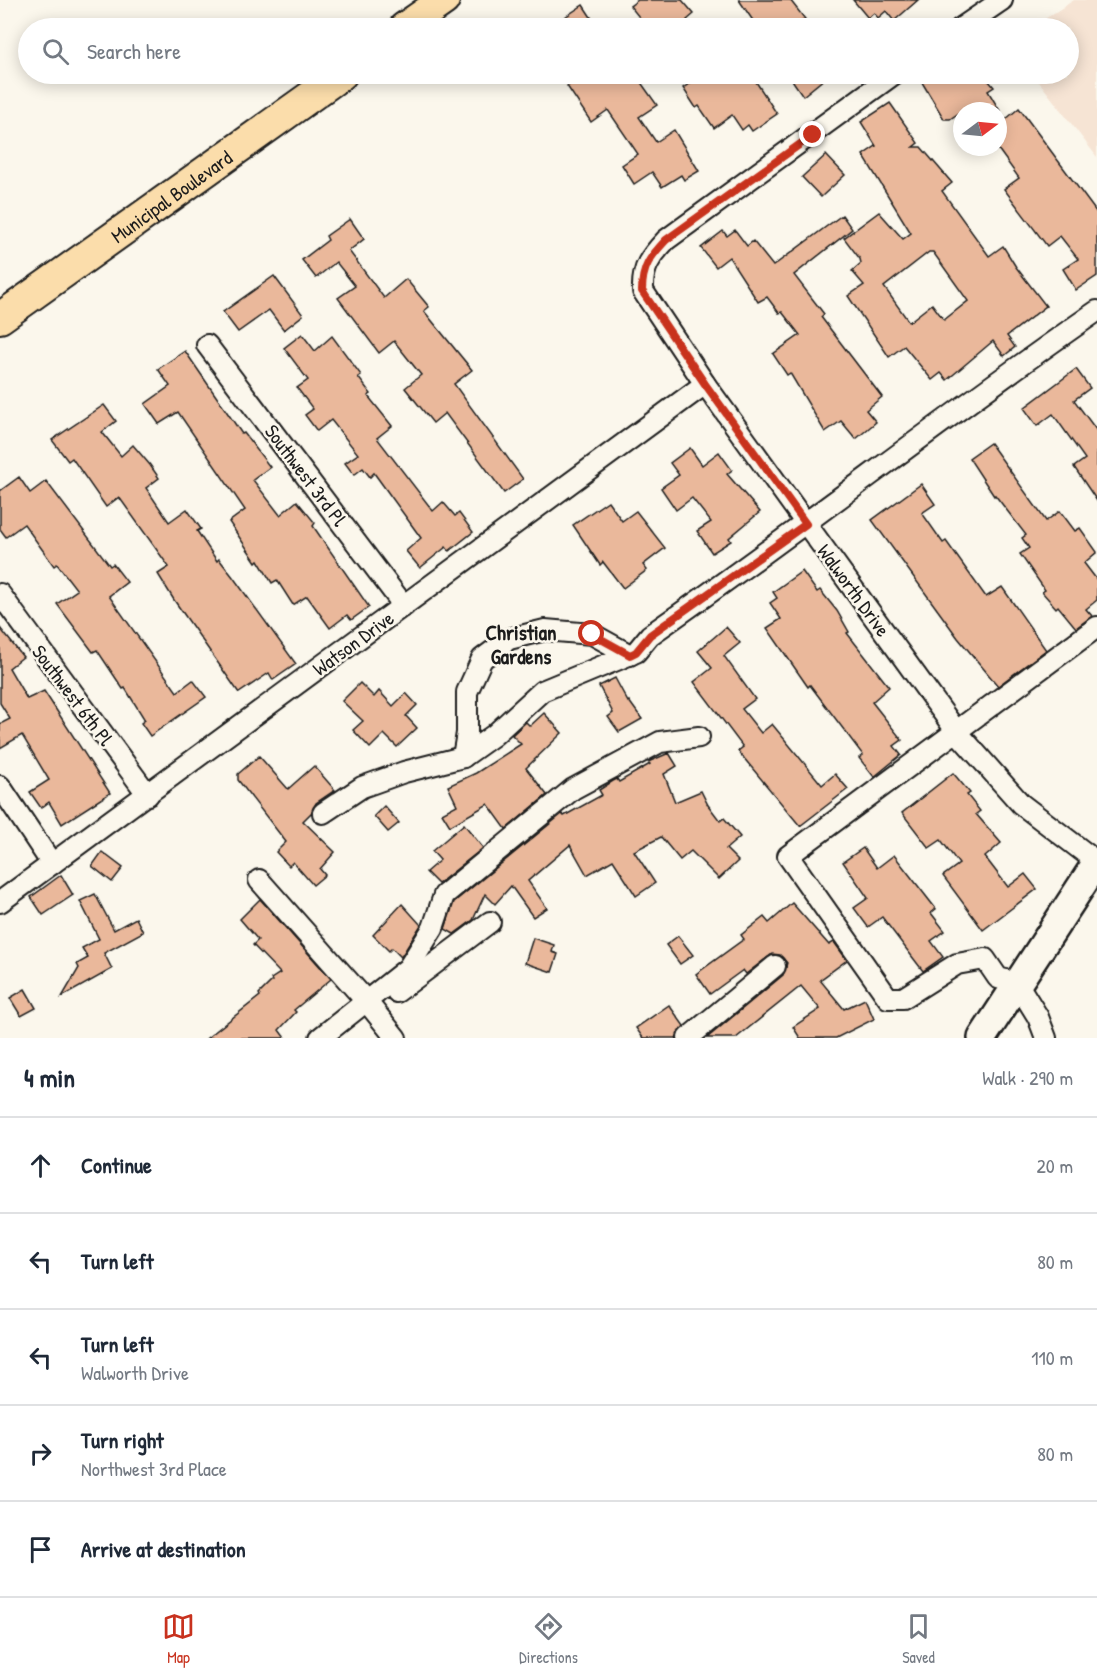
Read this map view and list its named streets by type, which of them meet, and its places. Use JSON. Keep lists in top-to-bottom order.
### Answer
{
  "streets": {
    "main road": ["Municipal Boulevard"],
    "street": [
      "Southwest 3rd Pl",
      "Walworth Drive",
      "Watson Drive",
      "Southwest 6th Pl"
    ]
  },
  "crossings": [
    ["Southwest 3rd Pl", "Watson Drive"],
    ["Walworth Drive", "Watson Drive"],
    ["Watson Drive", "Southwest 6th Pl"]
  ],
  "districts": ["Christian Gardens"],
  "north": "right",
  "page": {
    "search": "Search here",
    "heading": ["4 min", "Walk · 290 m"],
    "list": [
      ["Continue", "20 m"],
      ["Turn left", "80 m"],
      ["Turn left", "Walworth Drive", "110 m"],
      ["Turn right", "Northwest 3rd Place", "80 m"],
      "Arrive at destination"
    ],
    "nav": ["Map", "Directions", "Saved"]
  }
}
